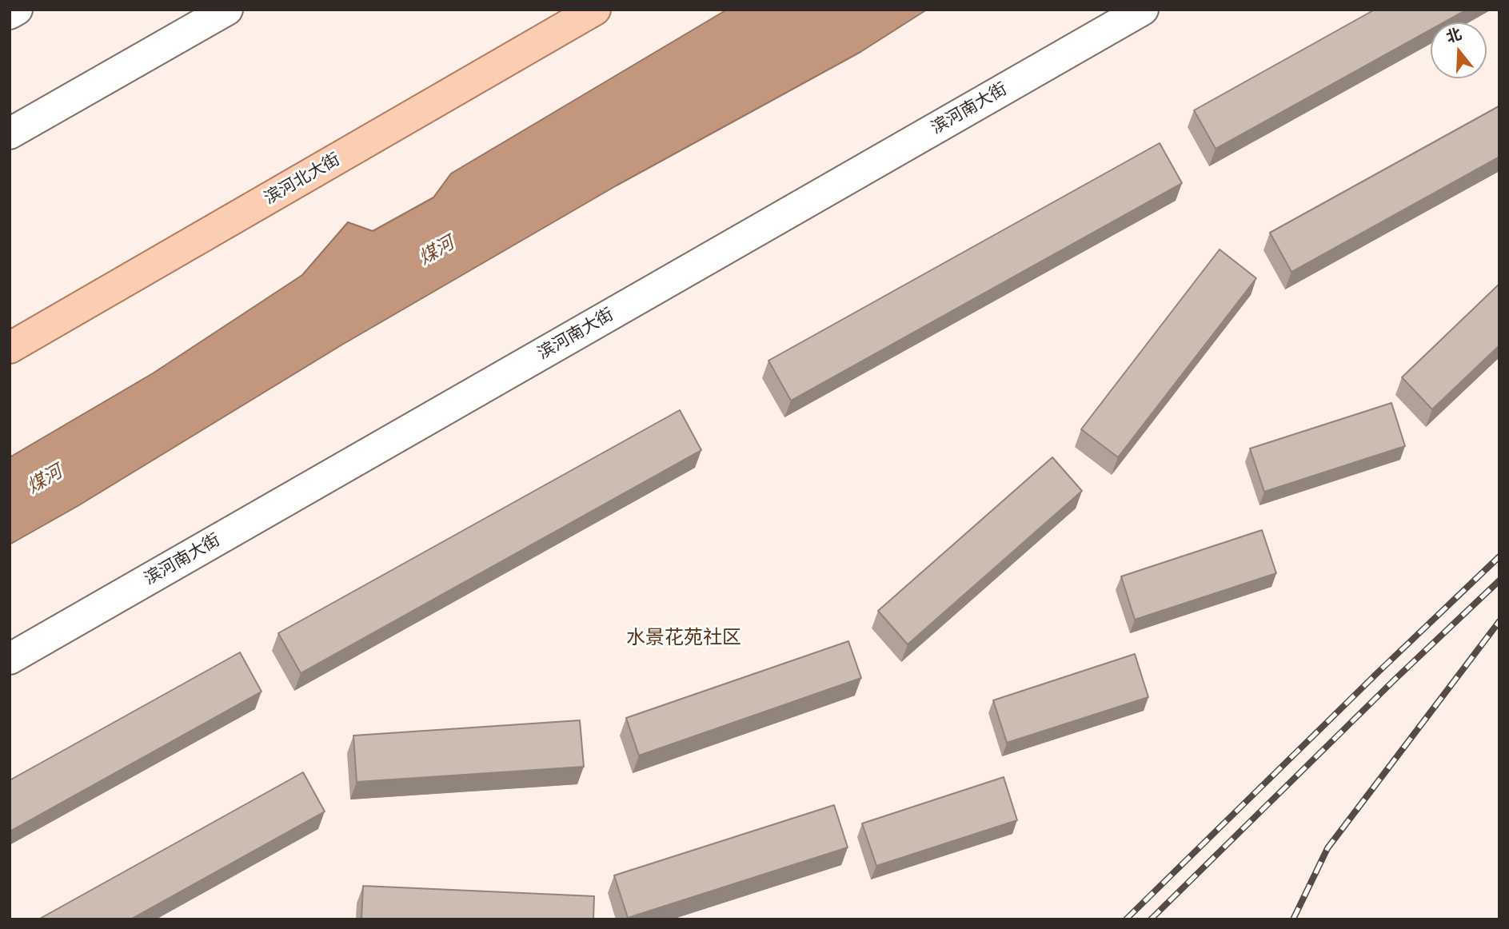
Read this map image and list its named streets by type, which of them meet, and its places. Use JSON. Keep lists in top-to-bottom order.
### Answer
{
  "streets": {
    "main road": ["滨河北大街"],
    "street": ["滨河南大街"]
  },
  "districts": ["水景花苑社区"],
  "water": ["煤河"],
  "north": "top"
}
